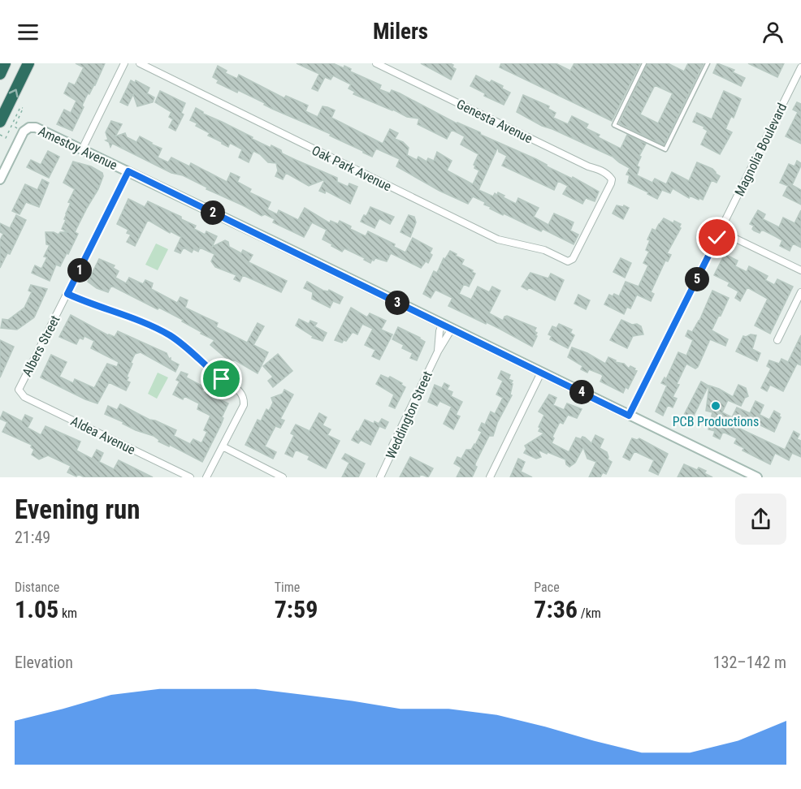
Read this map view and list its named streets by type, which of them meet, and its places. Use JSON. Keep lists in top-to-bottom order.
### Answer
{
  "streets": {
    "street": [
      "Genesta Avenue",
      "Amestoy Avenue",
      "Magnolia Boulevard",
      "Oak Park Avenue",
      "Albers Street",
      "Weddington Street",
      "Aldea Avenue"
    ]
  },
  "crossings": [
    ["Genesta Avenue", "Oak Park Avenue"],
    ["Amestoy Avenue", "Magnolia Boulevard"],
    ["Amestoy Avenue", "Albers Street"],
    ["Amestoy Avenue", "Weddington Street"],
    ["Albers Street", "Aldea Avenue"]
  ],
  "places": ["PCB Productions"],
  "page": {
    "header": "Milers",
    "pins": [
      "2",
      "1",
      "5",
      "3",
      "4"
    ],
    "heading": ["Evening run", "21:49"],
    "stats": [
      ["Distance", "1.05 km"],
      ["Time", "7:59"],
      ["Pace", "7:36 /km"]
    ],
    "chart": ["Elevation", "132–142 m"]
  }
}
